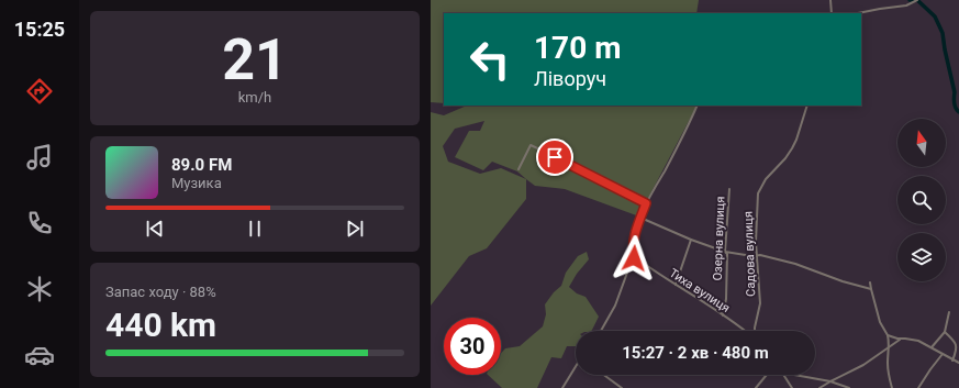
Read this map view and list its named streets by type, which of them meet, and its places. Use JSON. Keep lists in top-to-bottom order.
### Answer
{
  "streets": {
    "street": ["Озерна вулиця", "Садова вулиця", "Тиха вулиця"]
  },
  "crossings": [
    ["Озерна вулиця", "Тиха вулиця"]
  ],
  "north": "top",
  "page": {
    "tabs": "15:25",
    "tile": [
      ["21", "km/h"],
      ["Запас ходу · 88%", "440 km"]
    ],
    "turn": ["170 m", "Ліворуч"],
    "song": ["89.0 FM", "Музика"],
    "limit": "30",
    "trip": "15:27 · 2 хв · 480 m"
  }
}
